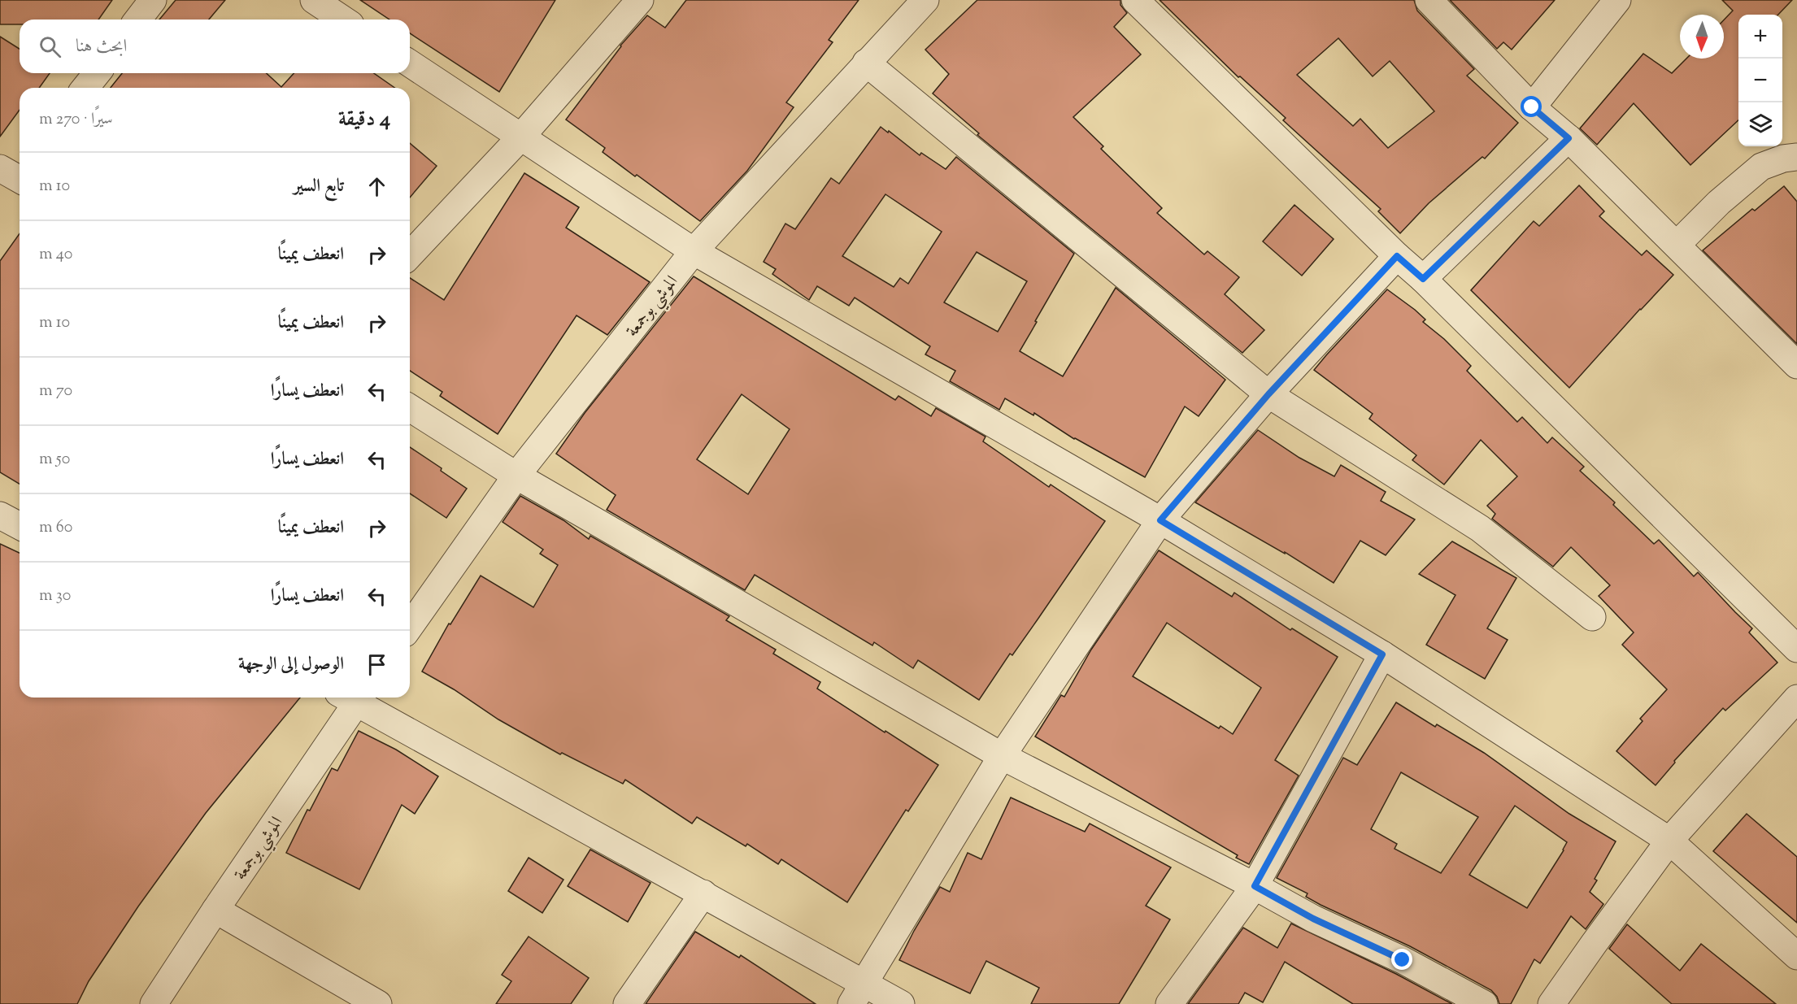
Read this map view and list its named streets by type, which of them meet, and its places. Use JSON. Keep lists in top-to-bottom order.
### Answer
{
  "streets": {
    "street": ["الموشي بوجمعة"]
  },
  "north": "bottom",
  "page": {
    "map_buttons": ["+", "−"],
    "search": "ابحث هنا",
    "heading": ["4 دقيقة", "سيرًا · 270 m"],
    "list": [
      ["تابع السير", "10 m"],
      ["انعطف يمينًا", "40 m"],
      ["انعطف يمينًا", "10 m"],
      ["انعطف يسارًا", "70 m"],
      ["انعطف يسارًا", "50 m"],
      ["انعطف يمينًا", "60 m"],
      ["انعطف يسارًا", "30 m"],
      "الوصول إلى الوجهة"
    ]
  }
}
